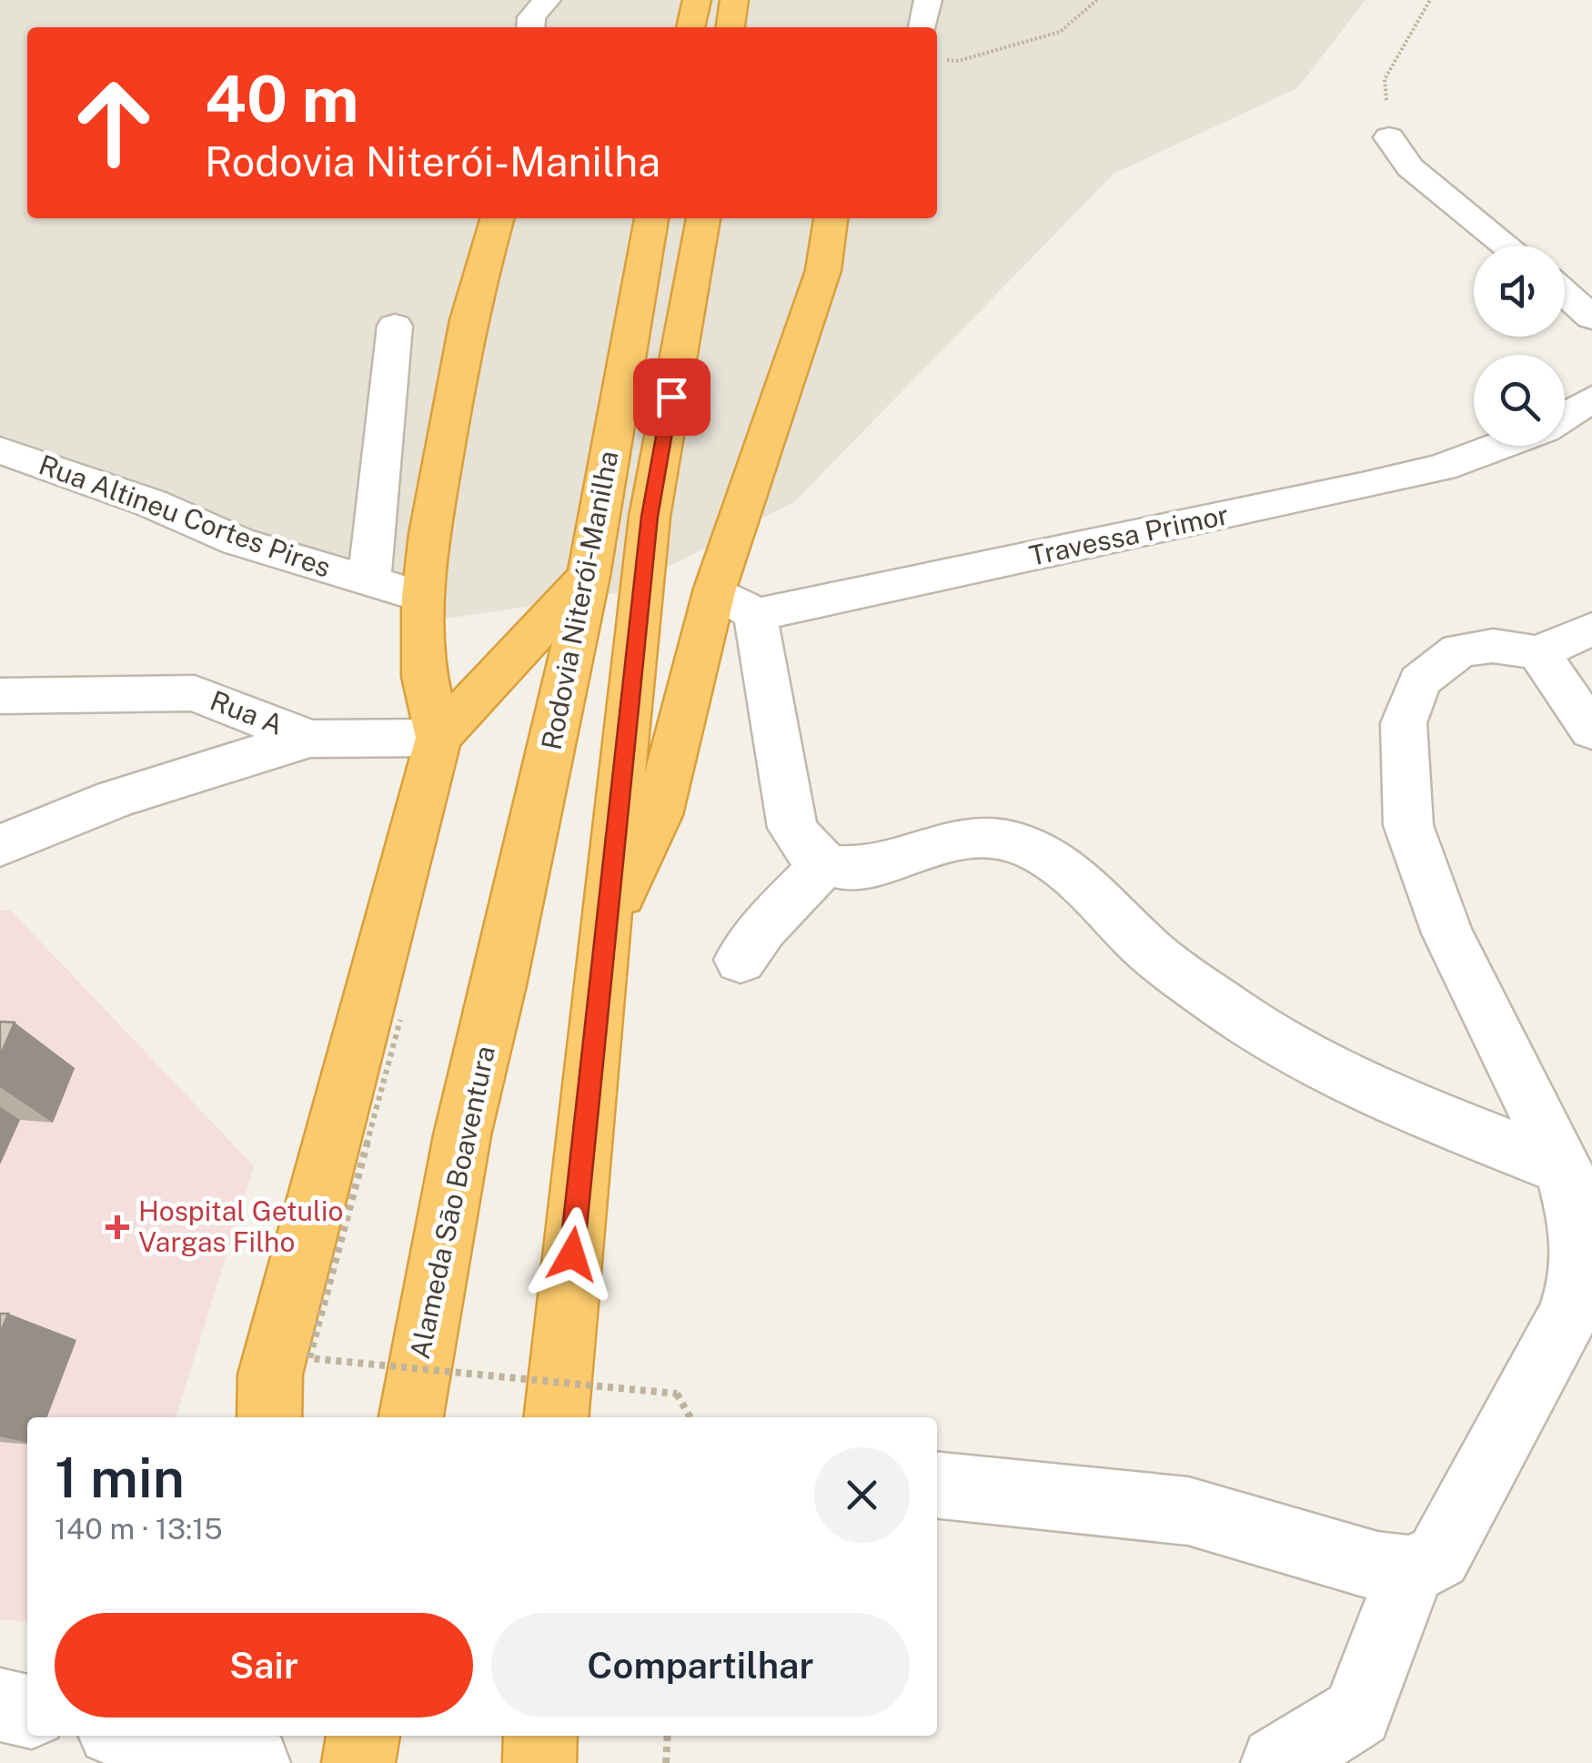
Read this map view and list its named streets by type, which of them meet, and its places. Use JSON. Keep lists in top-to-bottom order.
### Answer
{
  "streets": {
    "highway": ["Rodovia Niterói-Manilha", "Alameda São Boaventura"],
    "street": ["Rua Altineu Cortes Pires", "Travessa Primor", "Rua A"]
  },
  "crossings": [
    ["Rodovia Niterói-Manilha", "Alameda São Boaventura"]
  ],
  "places": {
    "health": ["Hospital Getulio Vargas Filho"]
  },
  "page": {
    "turn": ["40 m", "Rodovia Niterói-Manilha"],
    "heading": ["1 min", "140 m · 13:15"],
    "buttons": ["Sair", "Compartilhar"]
  }
}
